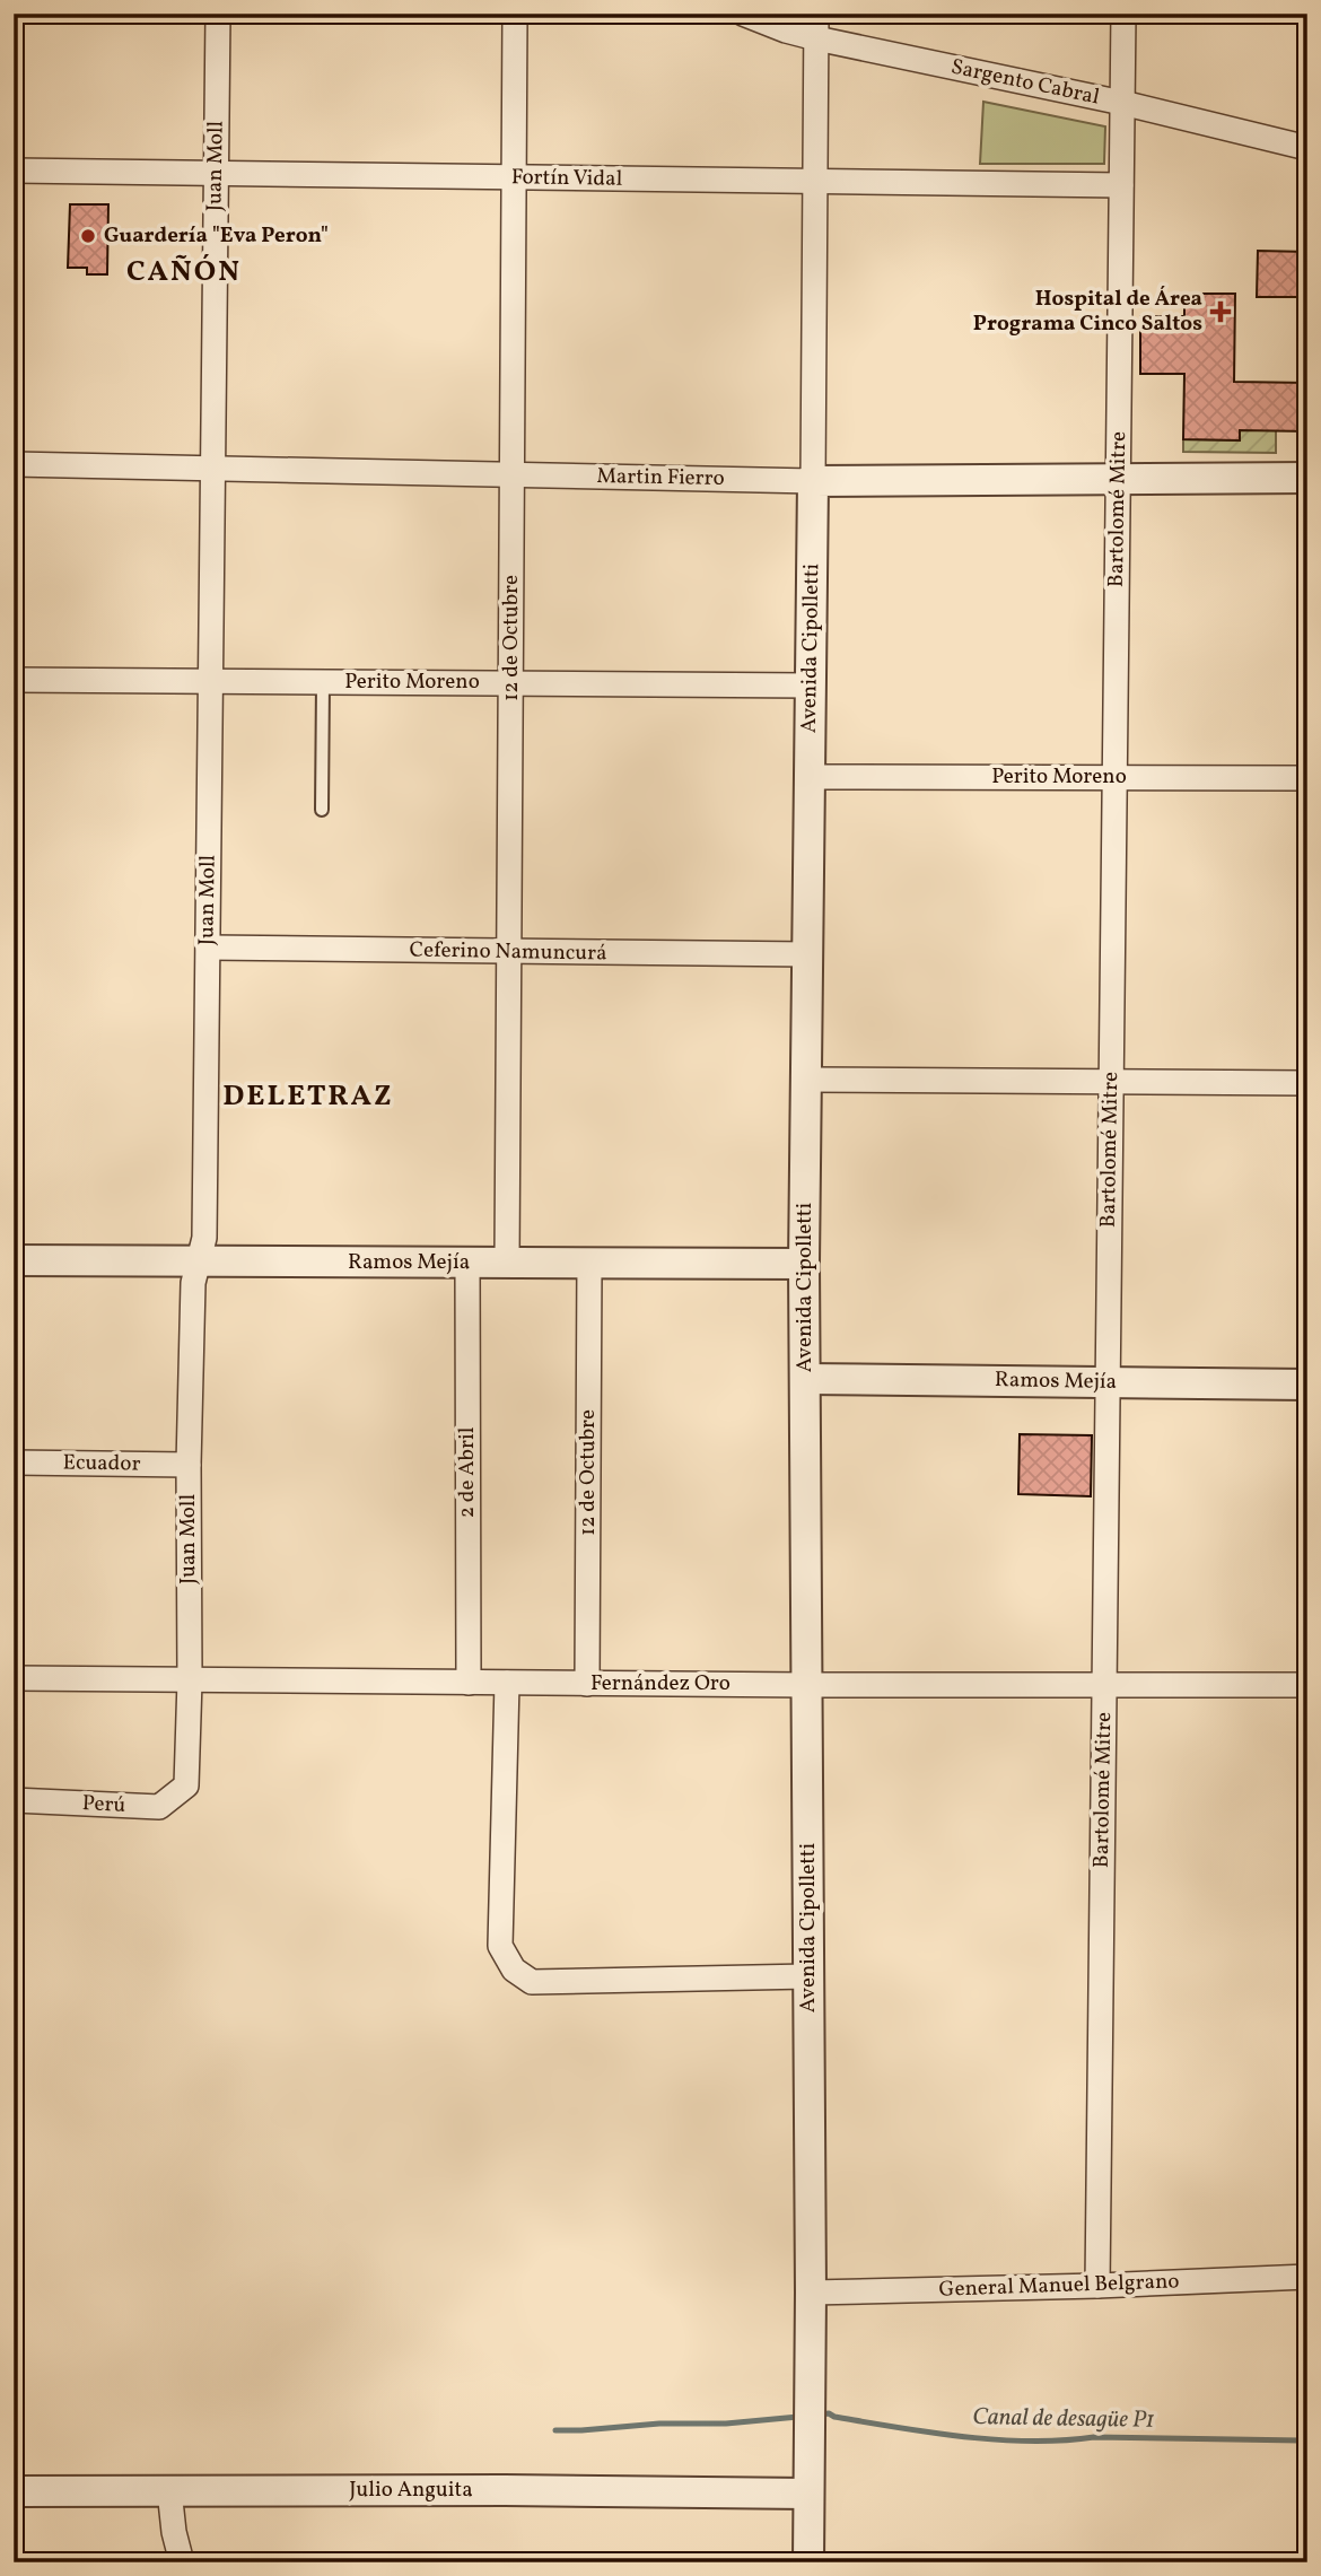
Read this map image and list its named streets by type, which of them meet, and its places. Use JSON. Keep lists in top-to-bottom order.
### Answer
{
  "streets": {
    "street": [
      "Sargento Cabral",
      "Juan Moll",
      "Fortín Vidal",
      "Martin Fierro",
      "Bartolomé Mitre",
      "12 de Octubre",
      "Avenida Cipolletti",
      "Perito Moreno",
      "Ceferino Namuncurá",
      "Ramos Mejía",
      "Ecuador",
      "2 de Abril",
      "Fernández Oro",
      "Perú",
      "General Manuel Belgrano",
      "Julio Anguita"
    ]
  },
  "crossings": [
    ["Sargento Cabral", "Bartolomé Mitre"],
    ["Sargento Cabral", "Avenida Cipolletti"],
    ["Juan Moll", "Fortín Vidal"],
    ["Juan Moll", "Martin Fierro"],
    ["Juan Moll", "Perito Moreno"],
    ["Juan Moll", "Ceferino Namuncurá"],
    ["Juan Moll", "Ramos Mejía"],
    ["Juan Moll", "Ecuador"],
    ["Juan Moll", "Fernández Oro"],
    ["Juan Moll", "Perú"],
    ["Fortín Vidal", "Bartolomé Mitre"],
    ["Fortín Vidal", "12 de Octubre"],
    ["Fortín Vidal", "Avenida Cipolletti"],
    ["Martin Fierro", "Bartolomé Mitre"],
    ["Martin Fierro", "12 de Octubre"],
    ["Martin Fierro", "Avenida Cipolletti"],
    ["Bartolomé Mitre", "Perito Moreno"],
    ["Bartolomé Mitre", "Ramos Mejía"],
    ["Bartolomé Mitre", "Fernández Oro"],
    ["Bartolomé Mitre", "General Manuel Belgrano"],
    ["12 de Octubre", "Perito Moreno"],
    ["12 de Octubre", "Ceferino Namuncurá"],
    ["12 de Octubre", "Ramos Mejía"],
    ["12 de Octubre", "Fernández Oro"],
    ["Avenida Cipolletti", "Perito Moreno"],
    ["Avenida Cipolletti", "Ceferino Namuncurá"],
    ["Avenida Cipolletti", "Ramos Mejía"],
    ["Avenida Cipolletti", "Fernández Oro"],
    ["Avenida Cipolletti", "General Manuel Belgrano"],
    ["Avenida Cipolletti", "Julio Anguita"],
    ["Ramos Mejía", "2 de Abril"],
    ["2 de Abril", "Fernández Oro"]
  ],
  "districts": ["CAÑÓN", "DELETRAZ"],
  "water": ["Canal de desagüe P1"],
  "places": {
    "other": ["Guardería \"Eva Peron\""],
    "health": ["Hospital de Área Programa Cinco Saltos"]
  }
}
